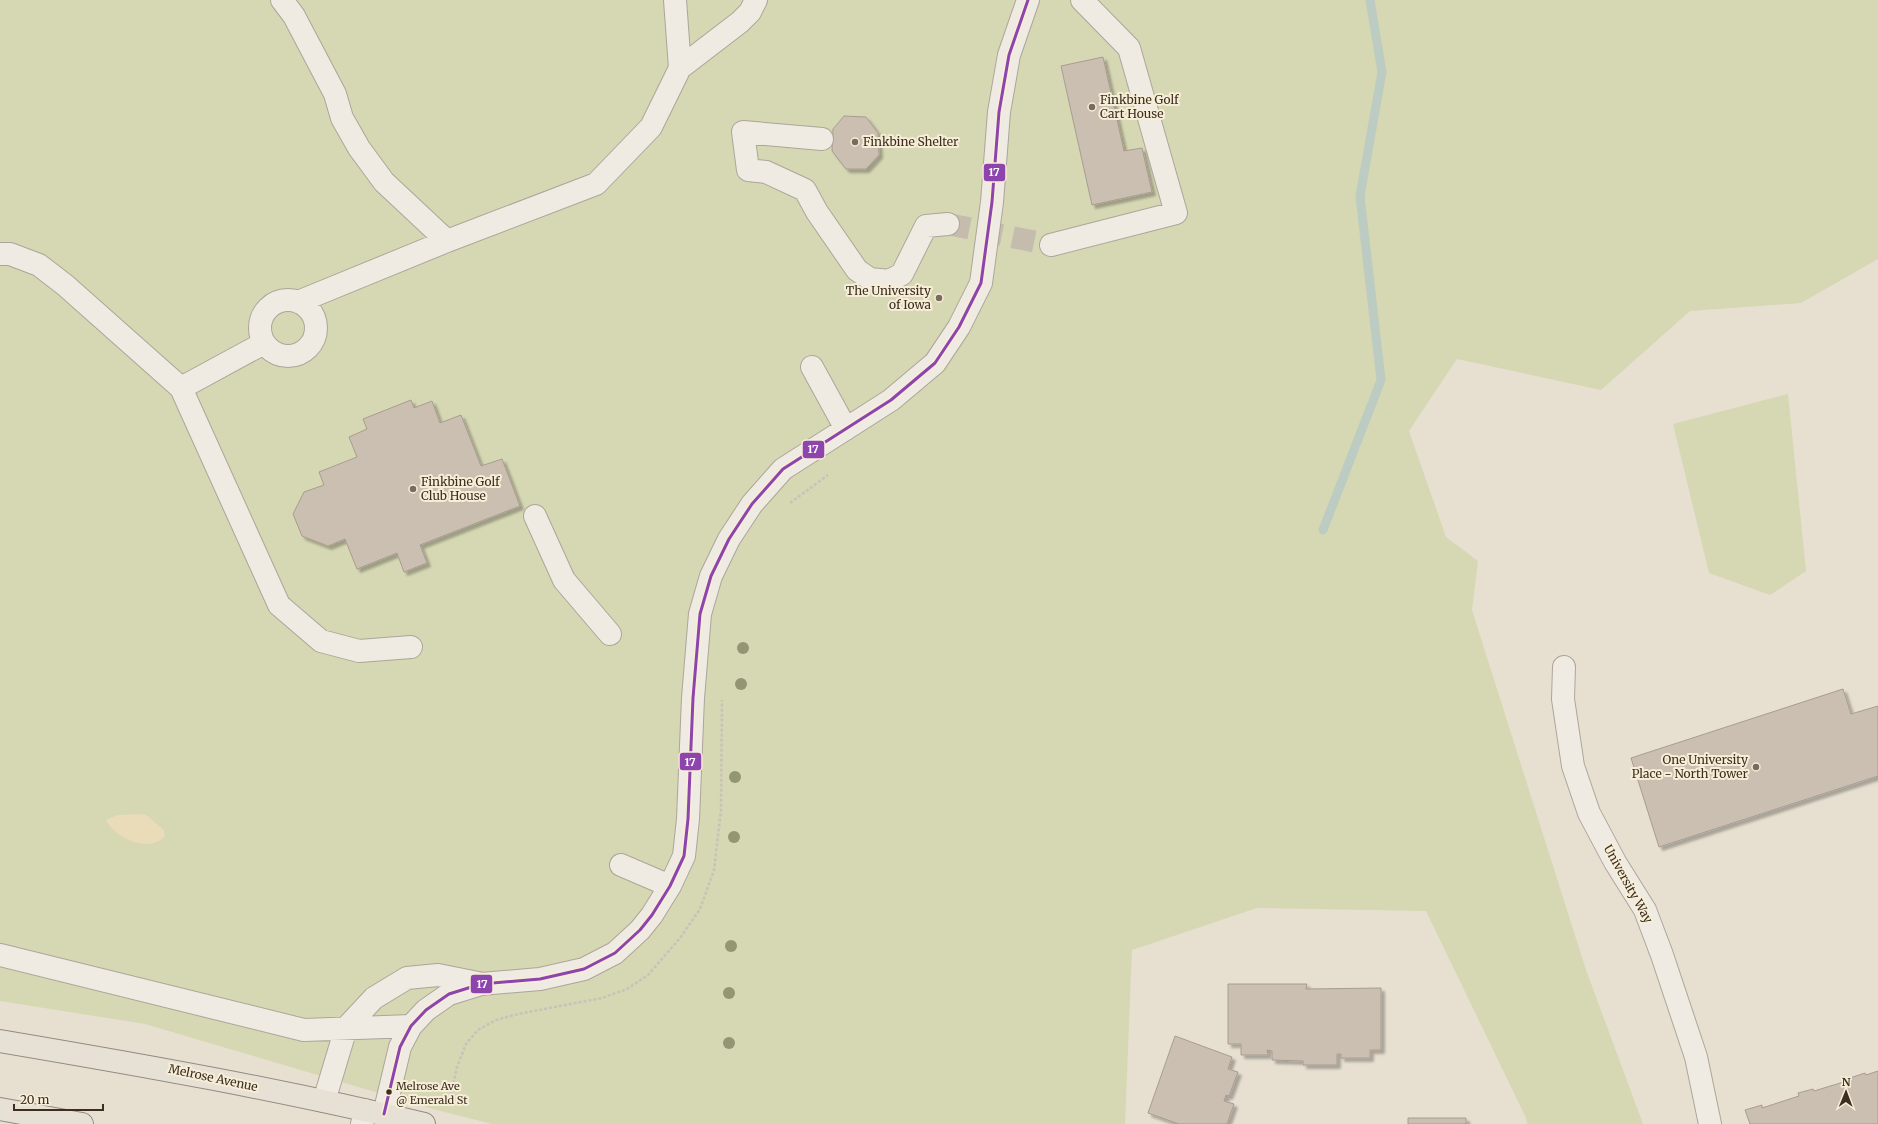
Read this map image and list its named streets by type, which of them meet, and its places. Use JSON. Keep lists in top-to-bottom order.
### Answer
{
  "streets": {
    "main road": ["Melrose Avenue"],
    "street": ["University Way"]
  },
  "places": [
    "Finkbine Golf Cart House",
    "Finkbine Shelter",
    "The University of Iowa",
    "Finkbine Golf Club House",
    "One University Place - North Tower",
    "Melrose Ave @ Emerald St"
  ],
  "lines": ["transit line 17"],
  "scale_bar": "20 m",
  "north": "top"
}
